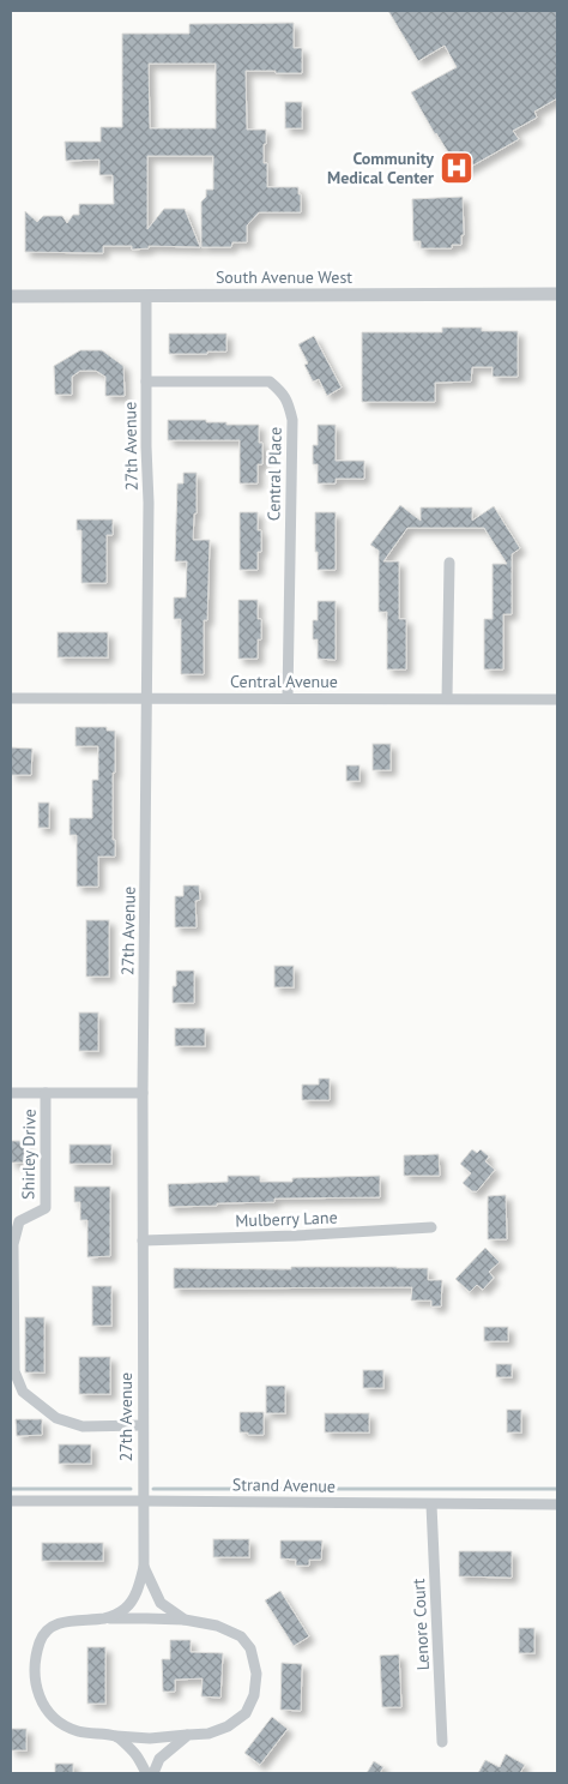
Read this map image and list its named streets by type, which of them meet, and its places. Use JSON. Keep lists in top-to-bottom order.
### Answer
{
  "streets": {
    "street": [
      "South Avenue West",
      "27th Avenue",
      "Central Place",
      "Central Avenue",
      "Shirley Drive",
      "Mulberry Lane",
      "Strand Avenue",
      "Lenore Court"
    ]
  },
  "crossings": [
    ["South Avenue West", "27th Avenue"],
    ["27th Avenue", "Central Place"],
    ["27th Avenue", "Central Avenue"],
    ["27th Avenue", "Shirley Drive"],
    ["27th Avenue", "Mulberry Lane"],
    ["27th Avenue", "Strand Avenue"],
    ["Central Place", "Central Avenue"],
    ["Strand Avenue", "Lenore Court"]
  ],
  "places": {
    "hospital": ["Community Medical Center"]
  }
}
